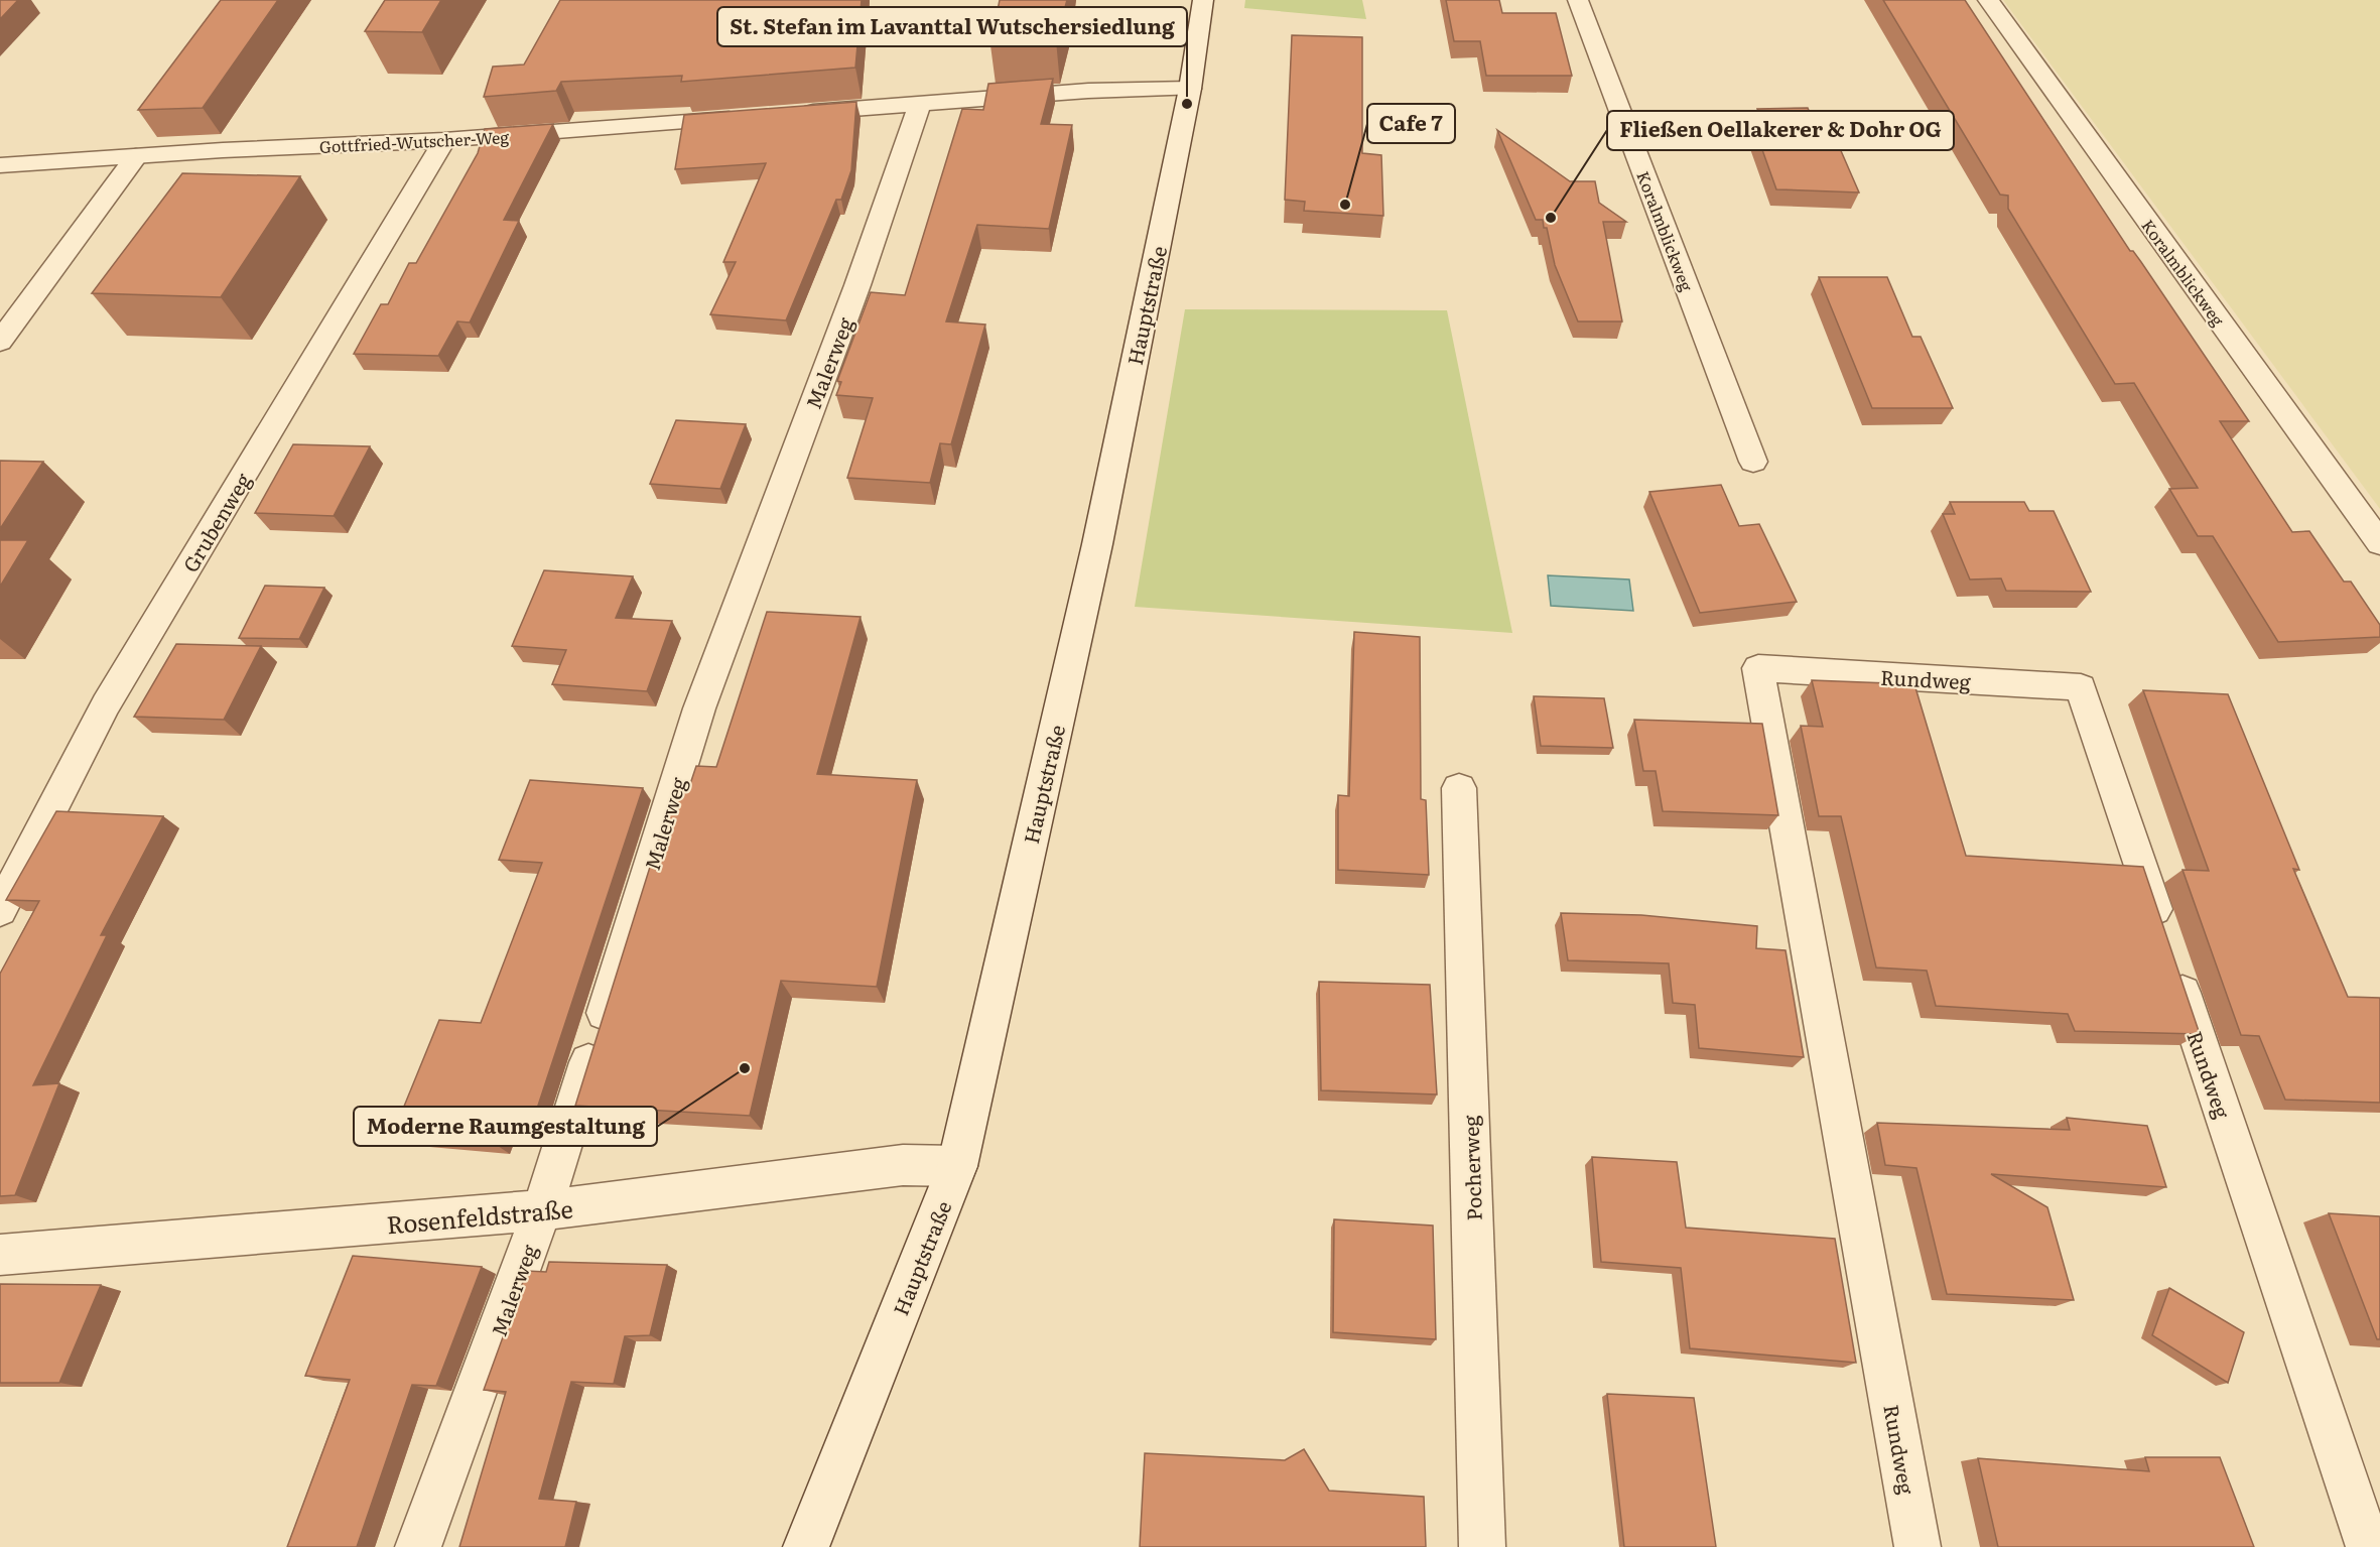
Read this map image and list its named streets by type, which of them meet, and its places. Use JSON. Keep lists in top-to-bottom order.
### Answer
{
  "streets": {
    "street": [
      "Gottfried-Wutscher-Weg",
      "Koralmblickweg",
      "Hauptstraße",
      "Malerweg",
      "Grubenweg",
      "Rundweg",
      "Pocherweg",
      "Rosenfeldstraße"
    ]
  },
  "crossings": [
    ["Gottfried-Wutscher-Weg", "Grubenweg"],
    ["Hauptstraße", "Rosenfeldstraße"],
    ["Malerweg", "Rosenfeldstraße"]
  ],
  "places": [
    "St. Stefan im Lavanttal Wutschersiedlung",
    "Cafe 7",
    "Fließen Oellakerer & Dohr OG",
    "Moderne Raumgestaltung"
  ]
}
